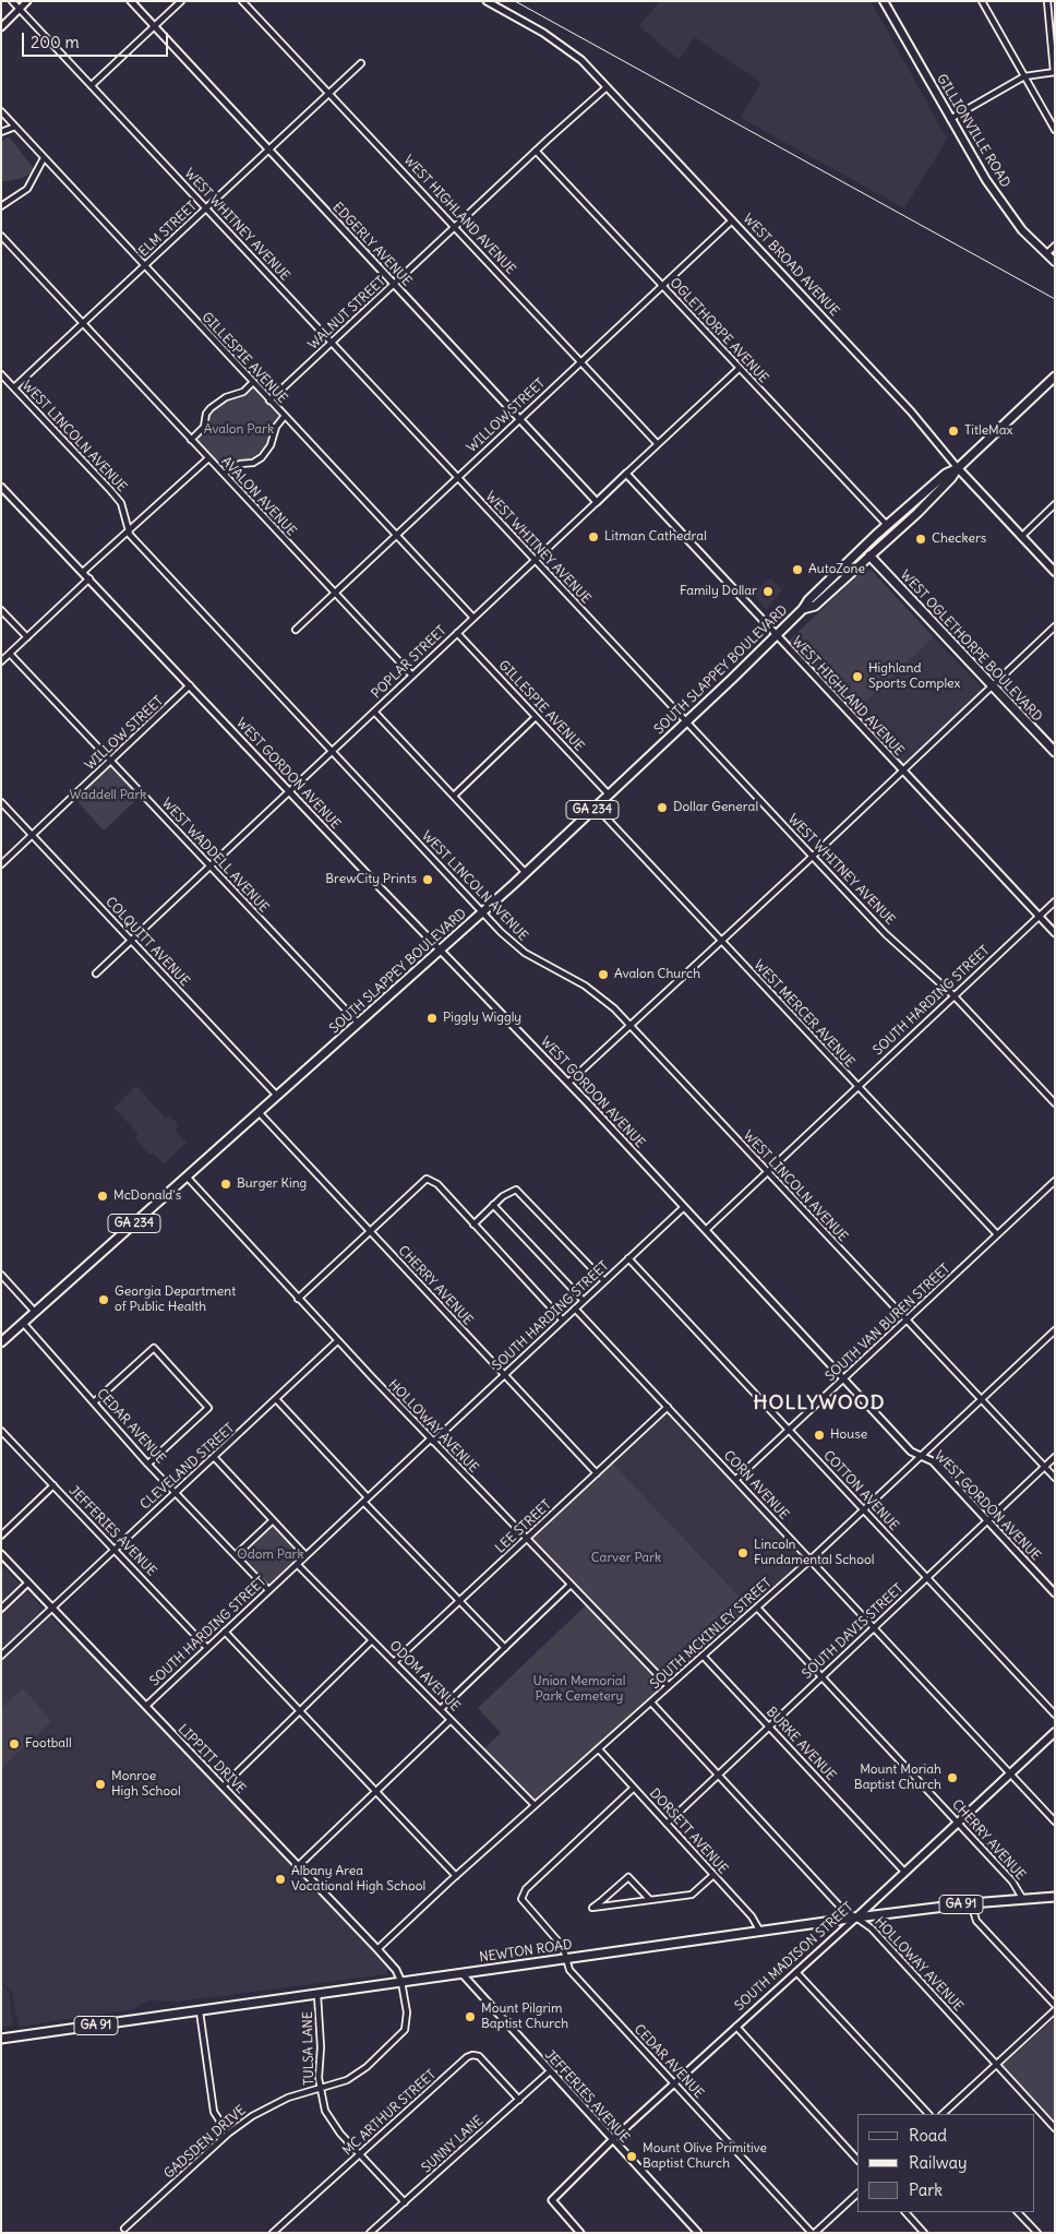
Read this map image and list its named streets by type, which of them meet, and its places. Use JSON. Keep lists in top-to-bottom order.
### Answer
{
  "streets": {
    "main road": [
      "GILLIONVILLE ROAD",
      "WEST BROAD AVENUE",
      "WEST OGLETHORPE BOULEVARD",
      "SOUTH SLAPPEY BOULEVARD",
      "GA 234",
      "GA 91",
      "NEWTON ROAD",
      "SOUTH MADISON STREET"
    ],
    "street": [
      "WEST HIGHLAND AVENUE",
      "WEST WHITNEY AVENUE",
      "ELM STREET",
      "EDGERLY AVENUE",
      "WALNUT STREET",
      "OGLETHORPE AVENUE",
      "GILLESPIE AVENUE",
      "WILLOW STREET",
      "WEST LINCOLN AVENUE",
      "AVALON AVENUE",
      "POPLAR STREET",
      "WEST GORDON AVENUE",
      "WEST WADDELL AVENUE",
      "COLQUITT AVENUE",
      "SOUTH HARDING STREET",
      "WEST MERCER AVENUE",
      "CHERRY AVENUE",
      "SOUTH VAN BUREN STREET",
      "CEDAR AVENUE",
      "HOLLOWAY AVENUE",
      "CLEVELAND STREET",
      "CORN AVENUE",
      "COTTON AVENUE",
      "LEE STREET",
      "JEFFERIES AVENUE",
      "SOUTH DAVIS STREET",
      "SOUTH MCKINLEY STREET",
      "ODOM AVENUE",
      "BURKE AVENUE",
      "LIPPITT DRIVE",
      "DORSETT AVENUE",
      "TULSA LANE",
      "MC ARTHUR STREET",
      "GADSDEN DRIVE",
      "SUNNY LANE"
    ]
  },
  "crossings": [
    ["WEST HIGHLAND AVENUE", "ELM STREET"],
    ["WEST HIGHLAND AVENUE", "WALNUT STREET"],
    ["WEST HIGHLAND AVENUE", "WILLOW STREET"],
    ["WEST HIGHLAND AVENUE", "POPLAR STREET"],
    ["WEST HIGHLAND AVENUE", "SOUTH SLAPPEY BOULEVARD"],
    ["WEST HIGHLAND AVENUE", "SOUTH HARDING STREET"],
    ["WEST WHITNEY AVENUE", "ELM STREET"],
    ["WEST WHITNEY AVENUE", "WALNUT STREET"],
    ["WEST WHITNEY AVENUE", "WILLOW STREET"],
    ["WEST WHITNEY AVENUE", "POPLAR STREET"],
    ["WEST WHITNEY AVENUE", "SOUTH SLAPPEY BOULEVARD"],
    ["WEST WHITNEY AVENUE", "SOUTH HARDING STREET"],
    ["ELM STREET", "EDGERLY AVENUE"],
    ["ELM STREET", "GILLESPIE AVENUE"],
    ["ELM STREET", "WEST LINCOLN AVENUE"],
    ["ELM STREET", "AVALON AVENUE"],
    ["EDGERLY AVENUE", "WALNUT STREET"],
    ["EDGERLY AVENUE", "WILLOW STREET"],
    ["EDGERLY AVENUE", "POPLAR STREET"],
    ["WEST BROAD AVENUE", "WALNUT STREET"],
    ["WEST BROAD AVENUE", "WILLOW STREET"],
    ["WEST BROAD AVENUE", "SOUTH SLAPPEY BOULEVARD"],
    ["WALNUT STREET", "OGLETHORPE AVENUE"],
    ["WALNUT STREET", "GILLESPIE AVENUE"],
    ["OGLETHORPE AVENUE", "WILLOW STREET"],
    ["OGLETHORPE AVENUE", "POPLAR STREET"],
    ["OGLETHORPE AVENUE", "SOUTH SLAPPEY BOULEVARD"],
    ["GILLESPIE AVENUE", "WILLOW STREET"],
    ["GILLESPIE AVENUE", "POPLAR STREET"],
    ["GILLESPIE AVENUE", "SOUTH SLAPPEY BOULEVARD"],
    ["WILLOW STREET", "AVALON AVENUE"],
    ["WILLOW STREET", "WEST GORDON AVENUE"],
    ["WILLOW STREET", "WEST WADDELL AVENUE"],
    ["WILLOW STREET", "COLQUITT AVENUE"],
    ["WEST LINCOLN AVENUE", "POPLAR STREET"],
    ["WEST LINCOLN AVENUE", "SOUTH SLAPPEY BOULEVARD"],
    ["WEST LINCOLN AVENUE", "SOUTH HARDING STREET"],
    ["WEST LINCOLN AVENUE", "SOUTH VAN BUREN STREET"],
    ["WEST LINCOLN AVENUE", "SOUTH DAVIS STREET"],
    ["WEST LINCOLN AVENUE", "SOUTH MCKINLEY STREET"],
    ["AVALON AVENUE", "POPLAR STREET"],
    ["WEST OGLETHORPE BOULEVARD", "SOUTH SLAPPEY BOULEVARD"],
    ["POPLAR STREET", "WEST GORDON AVENUE"],
    ["POPLAR STREET", "WEST WADDELL AVENUE"],
    ["POPLAR STREET", "COLQUITT AVENUE"],
    ["SOUTH SLAPPEY BOULEVARD", "WEST GORDON AVENUE"],
    ["SOUTH SLAPPEY BOULEVARD", "WEST WADDELL AVENUE"],
    ["SOUTH SLAPPEY BOULEVARD", "COLQUITT AVENUE"],
    ["SOUTH SLAPPEY BOULEVARD", "WEST MERCER AVENUE"],
    ["SOUTH SLAPPEY BOULEVARD", "CHERRY AVENUE"],
    ["SOUTH SLAPPEY BOULEVARD", "CEDAR AVENUE"],
    ["SOUTH SLAPPEY BOULEVARD", "HOLLOWAY AVENUE"],
    ["WEST GORDON AVENUE", "SOUTH HARDING STREET"],
    ["WEST GORDON AVENUE", "SOUTH VAN BUREN STREET"],
    ["WEST GORDON AVENUE", "SOUTH DAVIS STREET"],
    ["WEST GORDON AVENUE", "SOUTH MCKINLEY STREET"],
    ["SOUTH HARDING STREET", "WEST MERCER AVENUE"],
    ["SOUTH HARDING STREET", "CHERRY AVENUE"],
    ["SOUTH HARDING STREET", "CEDAR AVENUE"],
    ["SOUTH HARDING STREET", "HOLLOWAY AVENUE"],
    ["SOUTH HARDING STREET", "CORN AVENUE"],
    ["SOUTH HARDING STREET", "COTTON AVENUE"],
    ["SOUTH HARDING STREET", "JEFFERIES AVENUE"],
    ["SOUTH HARDING STREET", "ODOM AVENUE"],
    ["SOUTH HARDING STREET", "LIPPITT DRIVE"],
    ["WEST MERCER AVENUE", "SOUTH VAN BUREN STREET"],
    ["CHERRY AVENUE", "LEE STREET"],
    ["CHERRY AVENUE", "SOUTH DAVIS STREET"],
    ["CHERRY AVENUE", "SOUTH MCKINLEY STREET"],
    ["CHERRY AVENUE", "NEWTON ROAD"],
    ["CHERRY AVENUE", "SOUTH MADISON STREET"],
    ["SOUTH VAN BUREN STREET", "CORN AVENUE"],
    ["SOUTH VAN BUREN STREET", "COTTON AVENUE"],
    ["CEDAR AVENUE", "CLEVELAND STREET"],
    ["CEDAR AVENUE", "DORSETT AVENUE"],
    ["CEDAR AVENUE", "NEWTON ROAD"],
    ["CEDAR AVENUE", "SOUTH MADISON STREET"],
    ["HOLLOWAY AVENUE", "CLEVELAND STREET"],
    ["HOLLOWAY AVENUE", "LEE STREET"],
    ["HOLLOWAY AVENUE", "SOUTH DAVIS STREET"],
    ["HOLLOWAY AVENUE", "SOUTH MCKINLEY STREET"],
    ["HOLLOWAY AVENUE", "NEWTON ROAD"],
    ["HOLLOWAY AVENUE", "SOUTH MADISON STREET"],
    ["CLEVELAND STREET", "JEFFERIES AVENUE"],
    ["CLEVELAND STREET", "LIPPITT DRIVE"],
    ["CORN AVENUE", "LEE STREET"],
    ["CORN AVENUE", "SOUTH DAVIS STREET"],
    ["CORN AVENUE", "SOUTH MCKINLEY STREET"],
    ["CORN AVENUE", "SOUTH MADISON STREET"],
    ["COTTON AVENUE", "SOUTH DAVIS STREET"],
    ["COTTON AVENUE", "SOUTH MCKINLEY STREET"],
    ["LEE STREET", "ODOM AVENUE"],
    ["JEFFERIES AVENUE", "NEWTON ROAD"],
    ["JEFFERIES AVENUE", "SOUTH MADISON STREET"],
    ["JEFFERIES AVENUE", "SUNNY LANE"],
    ["SOUTH DAVIS STREET", "BURKE AVENUE"],
    ["SOUTH DAVIS STREET", "DORSETT AVENUE"],
    ["SOUTH MCKINLEY STREET", "ODOM AVENUE"],
    ["SOUTH MCKINLEY STREET", "BURKE AVENUE"],
    ["SOUTH MCKINLEY STREET", "LIPPITT DRIVE"],
    ["SOUTH MCKINLEY STREET", "DORSETT AVENUE"],
    ["BURKE AVENUE", "SOUTH MADISON STREET"],
    ["LIPPITT DRIVE", "NEWTON ROAD"],
    ["LIPPITT DRIVE", "GADSDEN DRIVE"],
    ["DORSETT AVENUE", "NEWTON ROAD"],
    ["NEWTON ROAD", "SOUTH MADISON STREET"],
    ["NEWTON ROAD", "TULSA LANE"],
    ["NEWTON ROAD", "GADSDEN DRIVE"],
    ["TULSA LANE", "MC ARTHUR STREET"],
    ["TULSA LANE", "GADSDEN DRIVE"],
    ["TULSA LANE", "SUNNY LANE"],
    ["MC ARTHUR STREET", "SUNNY LANE"]
  ],
  "districts": ["HOLLYWOOD"],
  "parks": [
    "Avalon Park",
    "Waddell Park",
    "Odom Park",
    "Carver Park",
    "Union Memorial Park Cemetery"
  ],
  "places": [
    "TitleMax",
    "Litman Cathedral",
    "Checkers",
    "AutoZone",
    "Family Dollar",
    "Highland Sports Complex",
    "Dollar General",
    "BrewCity Prints",
    "Avalon Church",
    "Piggly Wiggly",
    "Burger King",
    "McDonald's",
    "Georgia Department of Public Health",
    "House",
    "Lincoln Fundamental School",
    "Football",
    "Mount Moriah Baptist Church",
    "Monroe High School",
    "Albany Area Vocational High School",
    "Mount Pilgrim Baptist Church",
    "Mount Olive Primitive Baptist Church"
  ],
  "legend": ["Road", "Railway", "Park"],
  "scale_bar": "200 m"
}
